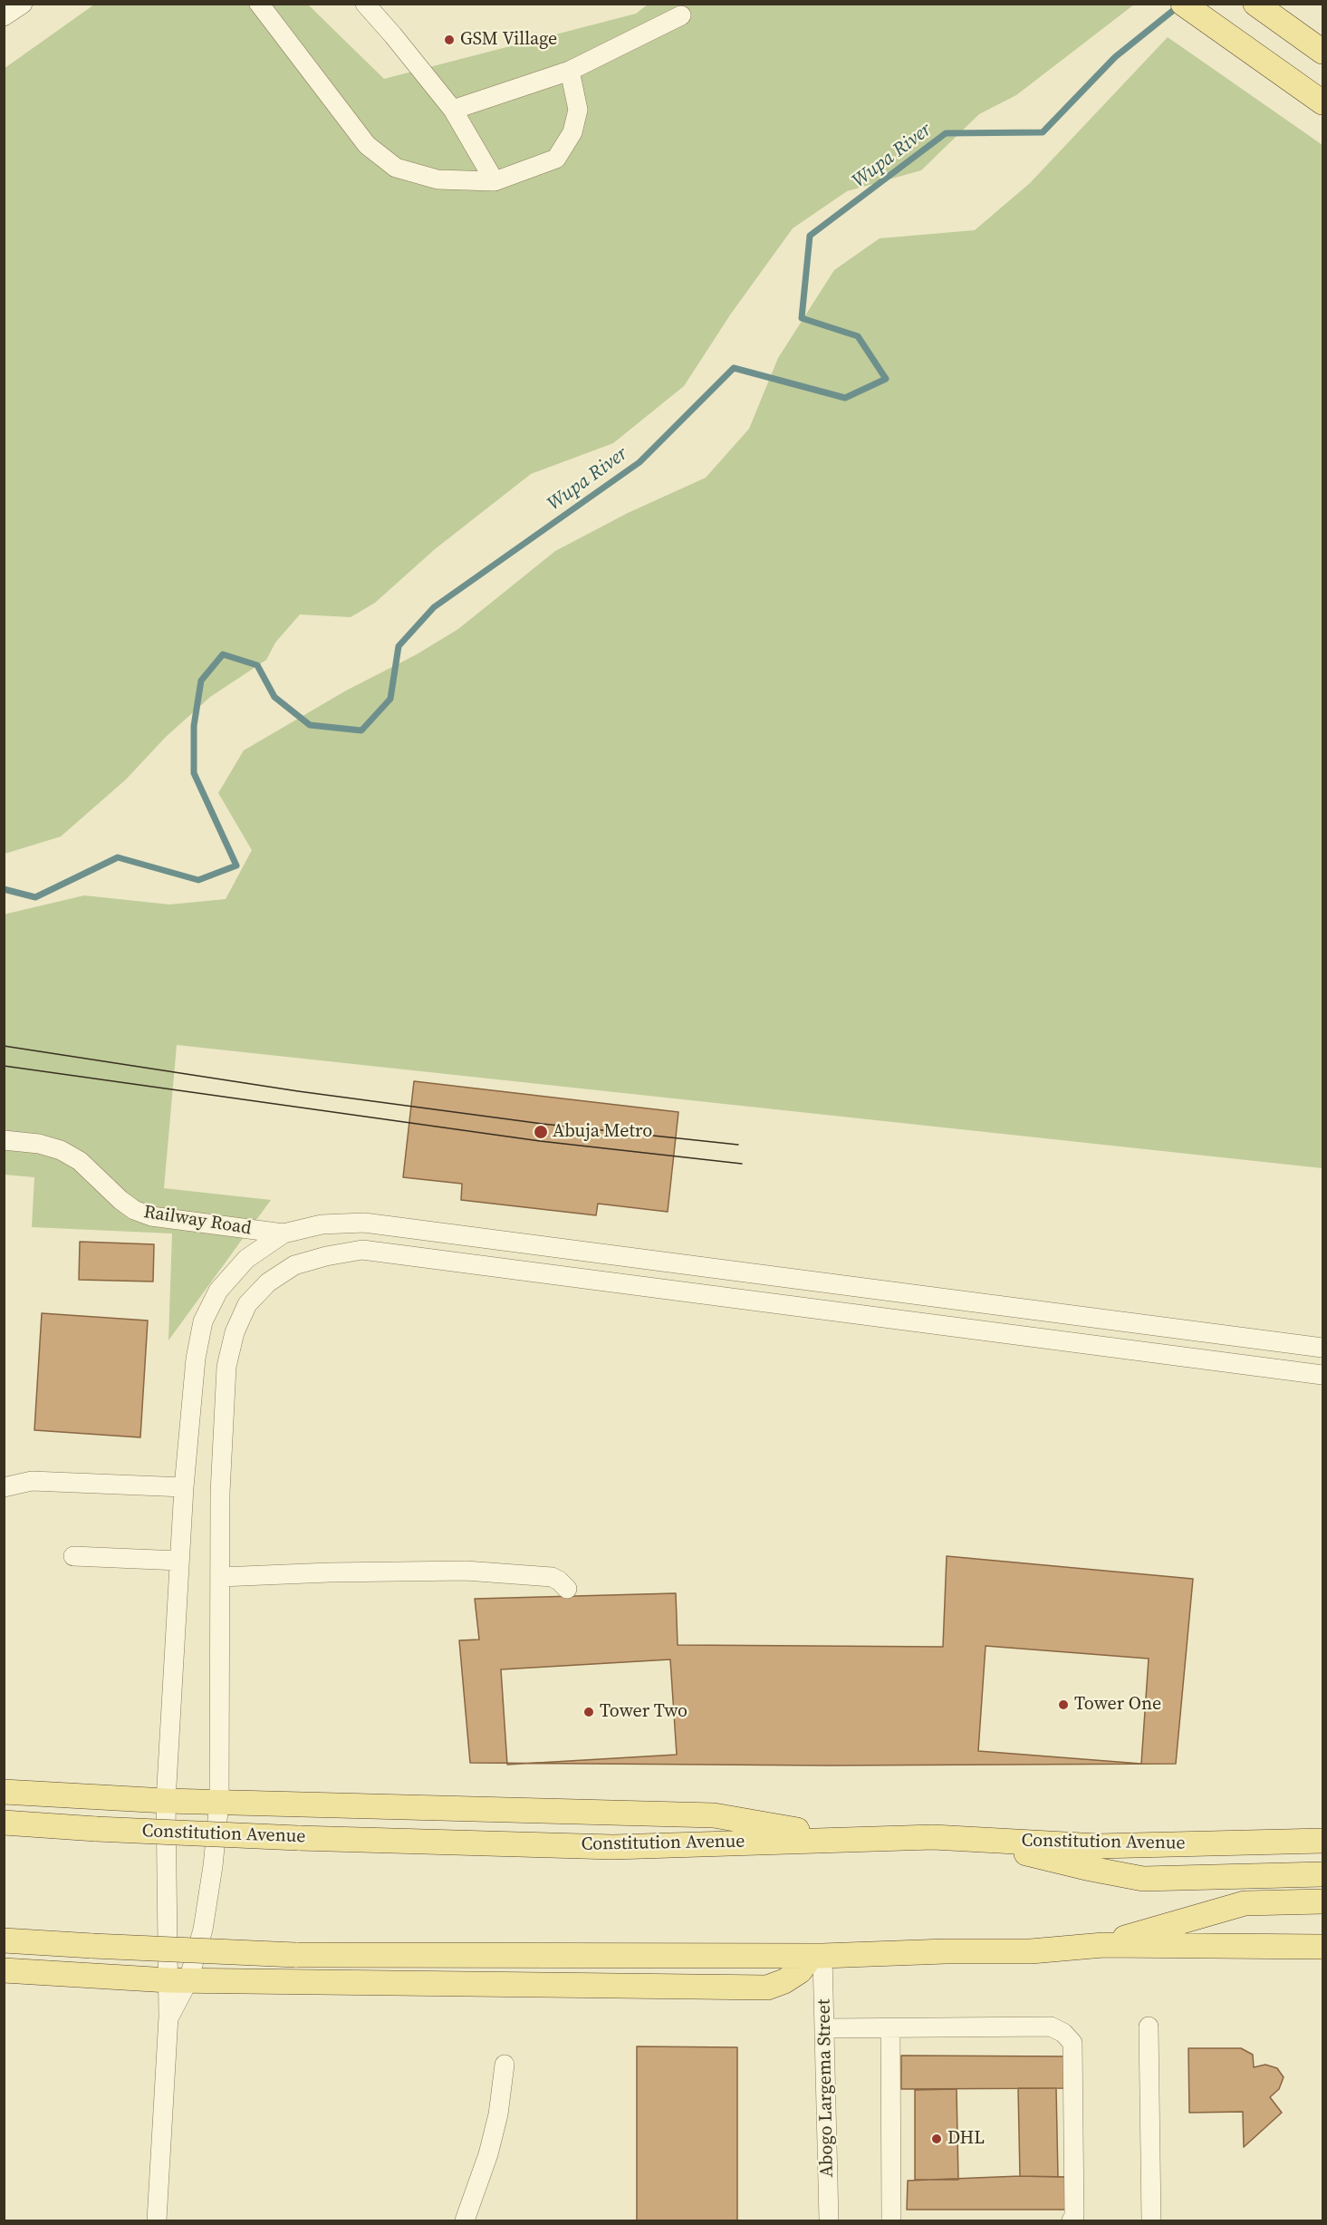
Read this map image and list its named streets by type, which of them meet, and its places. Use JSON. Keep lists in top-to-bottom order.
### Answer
{
  "streets": {
    "main road": ["Constitution Avenue"],
    "street": ["Railway Road", "Abogo Largema Street"]
  },
  "water": ["Wupa River"],
  "places": [
    "GSM Village",
    "Abuja Metro",
    "Tower One",
    "Tower Two",
    "DHL"
  ]
}
